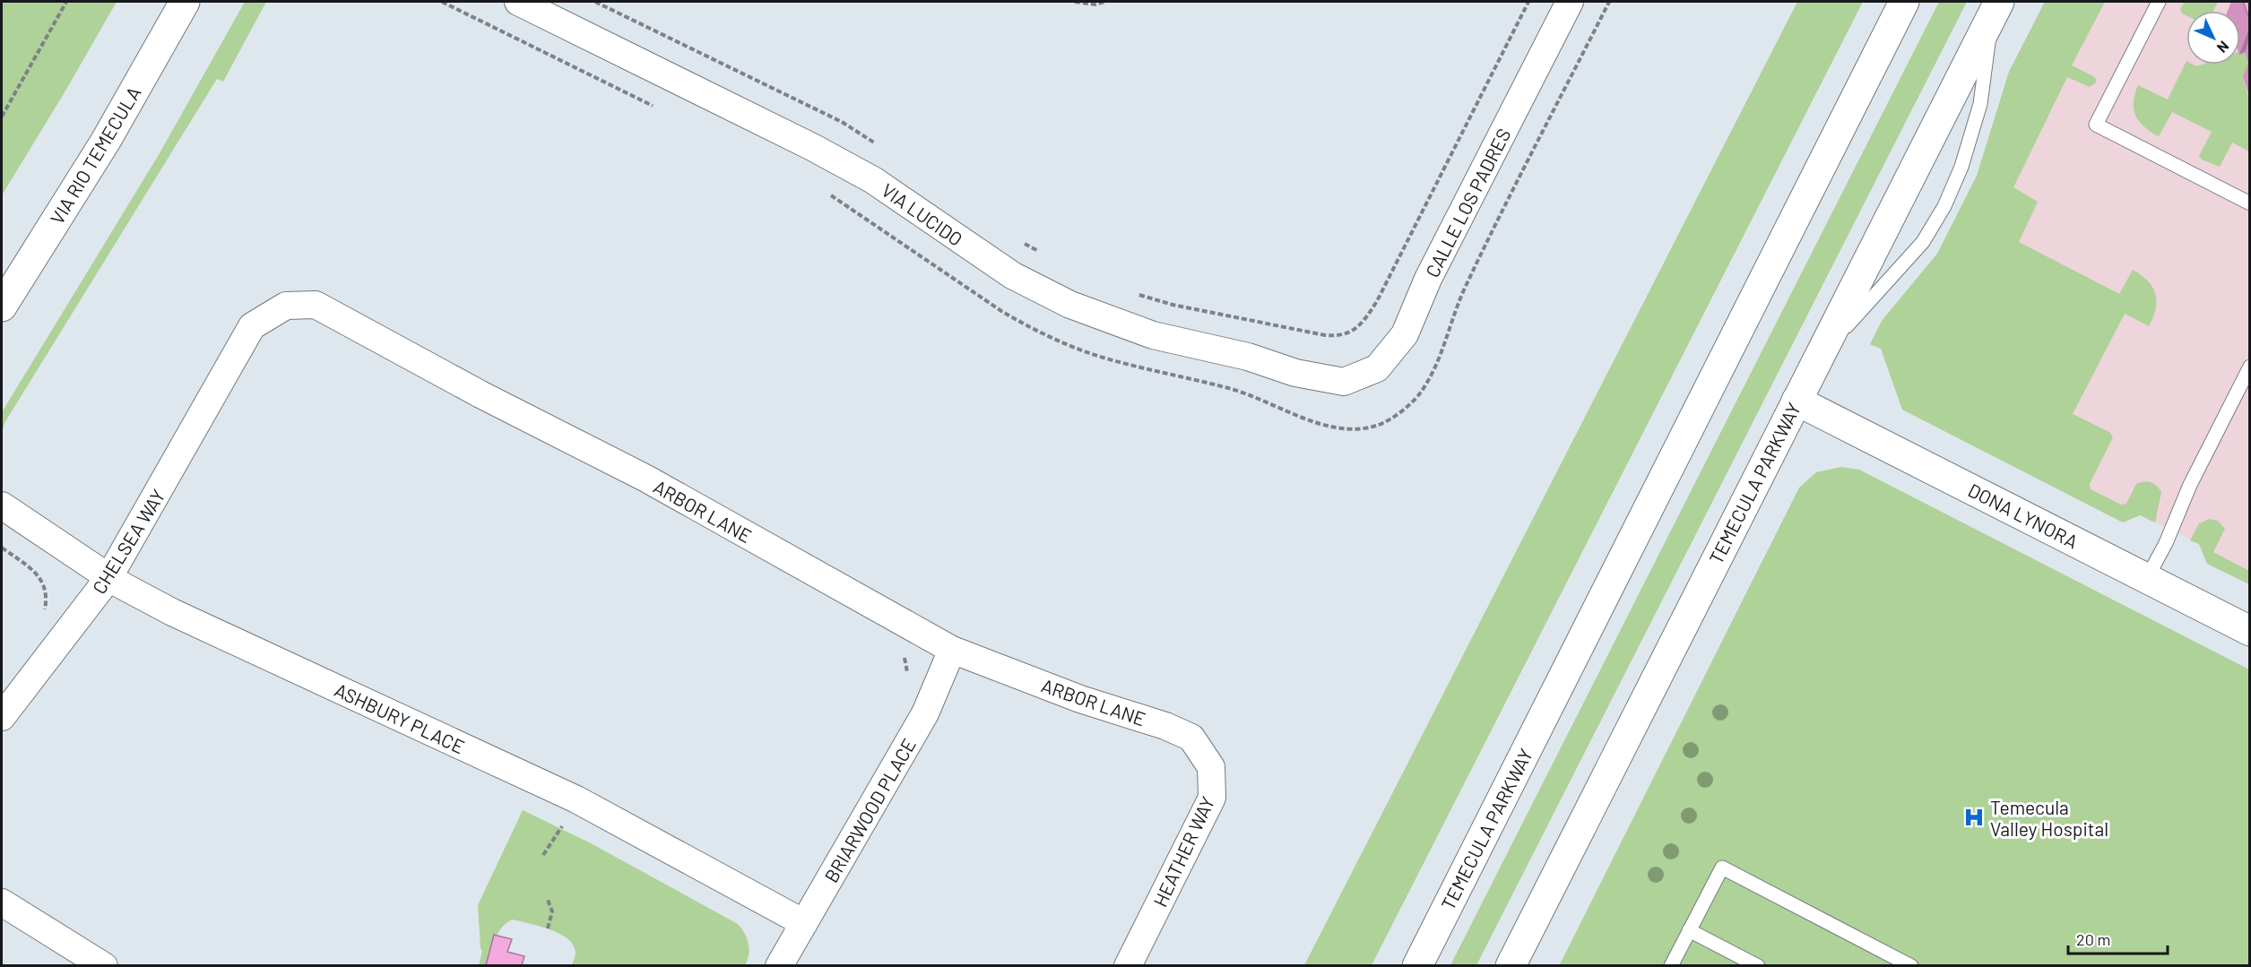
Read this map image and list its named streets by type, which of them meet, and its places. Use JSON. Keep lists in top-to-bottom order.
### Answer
{
  "streets": {
    "main road": ["VIA RIO TEMECULA", "TEMECULA PARKWAY", "DONA LYNORA"],
    "street": [
      "CALLE LOS PADRES",
      "VIA LUCIDO",
      "ARBOR LANE",
      "CHELSEA WAY",
      "ASHBURY PLACE",
      "BRIARWOOD PLACE",
      "HEATHER WAY"
    ]
  },
  "crossings": [
    ["CALLE LOS PADRES", "VIA LUCIDO"],
    ["TEMECULA PARKWAY", "DONA LYNORA"],
    ["ARBOR LANE", "CHELSEA WAY"],
    ["ARBOR LANE", "BRIARWOOD PLACE"],
    ["ARBOR LANE", "HEATHER WAY"],
    ["CHELSEA WAY", "ASHBURY PLACE"],
    ["ASHBURY PLACE", "BRIARWOOD PLACE"]
  ],
  "places": {
    "hospital": ["Temecula Valley Hospital"]
  },
  "scale_bar": "20 m",
  "north": "bottom right"
}
